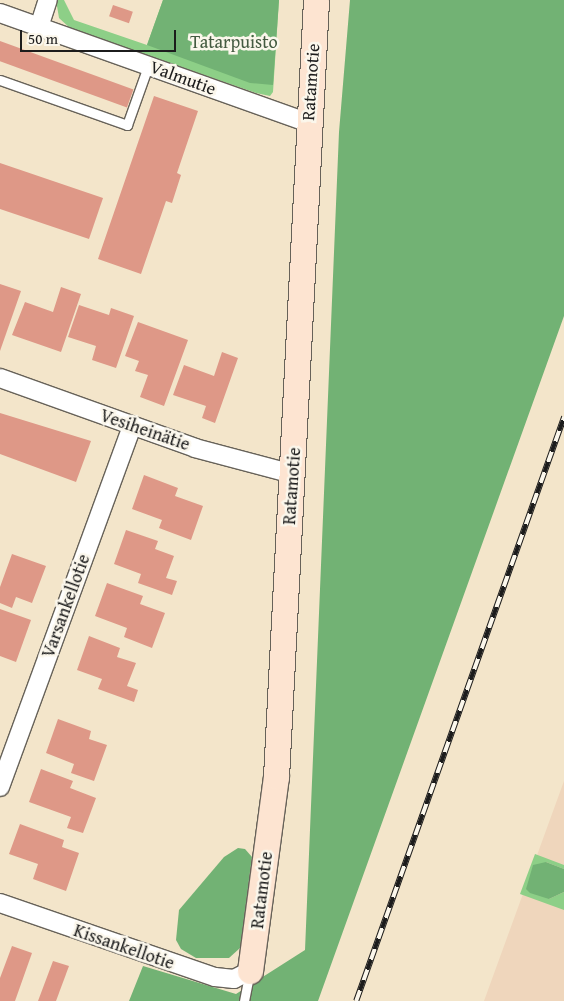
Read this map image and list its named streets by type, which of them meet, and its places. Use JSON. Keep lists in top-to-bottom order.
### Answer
{
  "streets": {
    "street": [
      "Valmutie",
      "Ratamotie",
      "Vesiheinätie",
      "Varsankellotie",
      "Kissankellotie"
    ]
  },
  "crossings": [
    ["Valmutie", "Ratamotie"],
    ["Ratamotie", "Vesiheinätie"],
    ["Ratamotie", "Kissankellotie"],
    ["Vesiheinätie", "Varsankellotie"]
  ],
  "parks": ["Tatarpuisto"],
  "scale_bar": "50 m"
}
